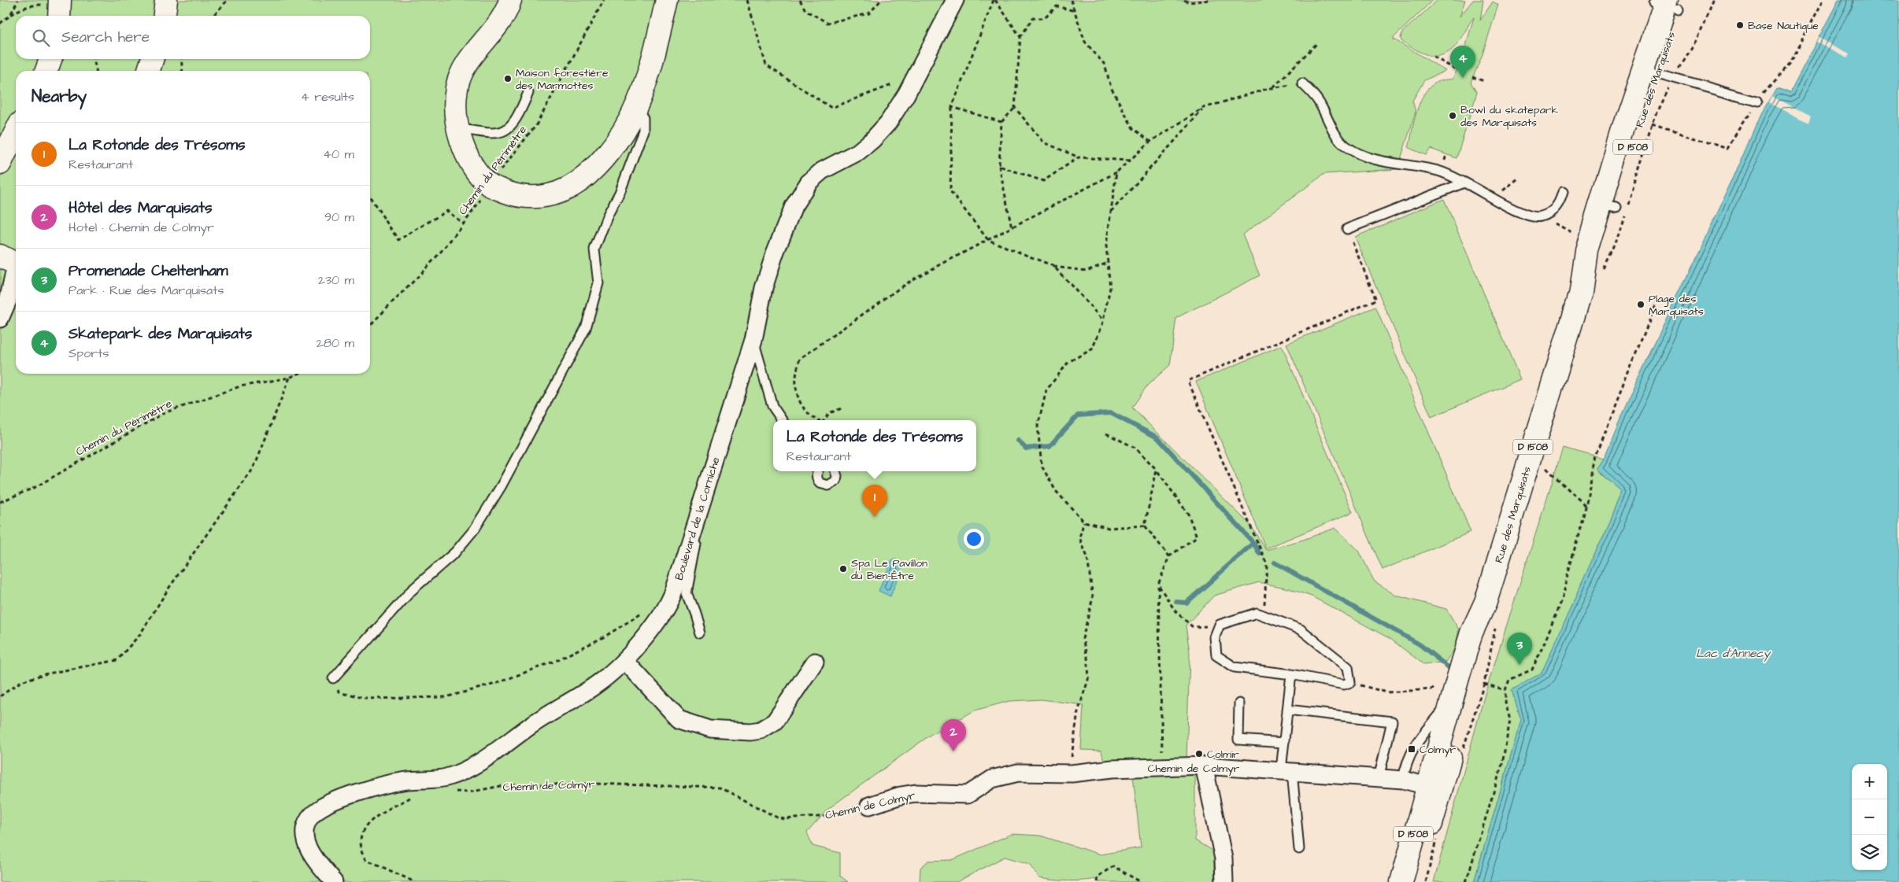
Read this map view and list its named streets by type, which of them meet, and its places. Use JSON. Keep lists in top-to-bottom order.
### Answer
{
  "streets": {
    "main road": ["Rue des Marquisats", "D 1508"],
    "street": ["Boulevard de la Corniche", "Chemin de Colmyr"],
    "path": ["Chemin du Périmètre"]
  },
  "crossings": [
    ["Rue des Marquisats", "Chemin de Colmyr"]
  ],
  "water": ["Lac d'Annecy"],
  "places": {
    "other": [
      "Base Nautique",
      "Maison forestière des Marmottes",
      "Bowl du skatepark des Marquisats",
      "Plage des Marquisats",
      "Spa Le Pavillon du Bien-Être",
      "Colmir"
    ],
    "transit": ["Colmyr"]
  },
  "page": {
    "search": "Search here",
    "pins": [
      "4",
      "1",
      "3",
      "2"
    ],
    "heading": ["Nearby", "4 results"],
    "list": [
      {
        "mark": "1",
        "name": "La Rotonde des Trésoms",
        "note": "Restaurant",
        "value": "40 m"
      },
      {
        "mark": "2",
        "name": "Hôtel des Marquisats",
        "note": "Hotel · Chemin de Colmyr",
        "value": "90 m"
      },
      {
        "mark": "3",
        "name": "Promenade Cheltenham",
        "note": "Park · Rue des Marquisats",
        "value": "230 m"
      },
      {
        "mark": "4",
        "name": "Skatepark des Marquisats",
        "note": "Sports",
        "value": "280 m"
      }
    ],
    "popup": ["La Rotonde des Trésoms", "Restaurant"],
    "map_buttons": ["+", "−"]
  }
}
